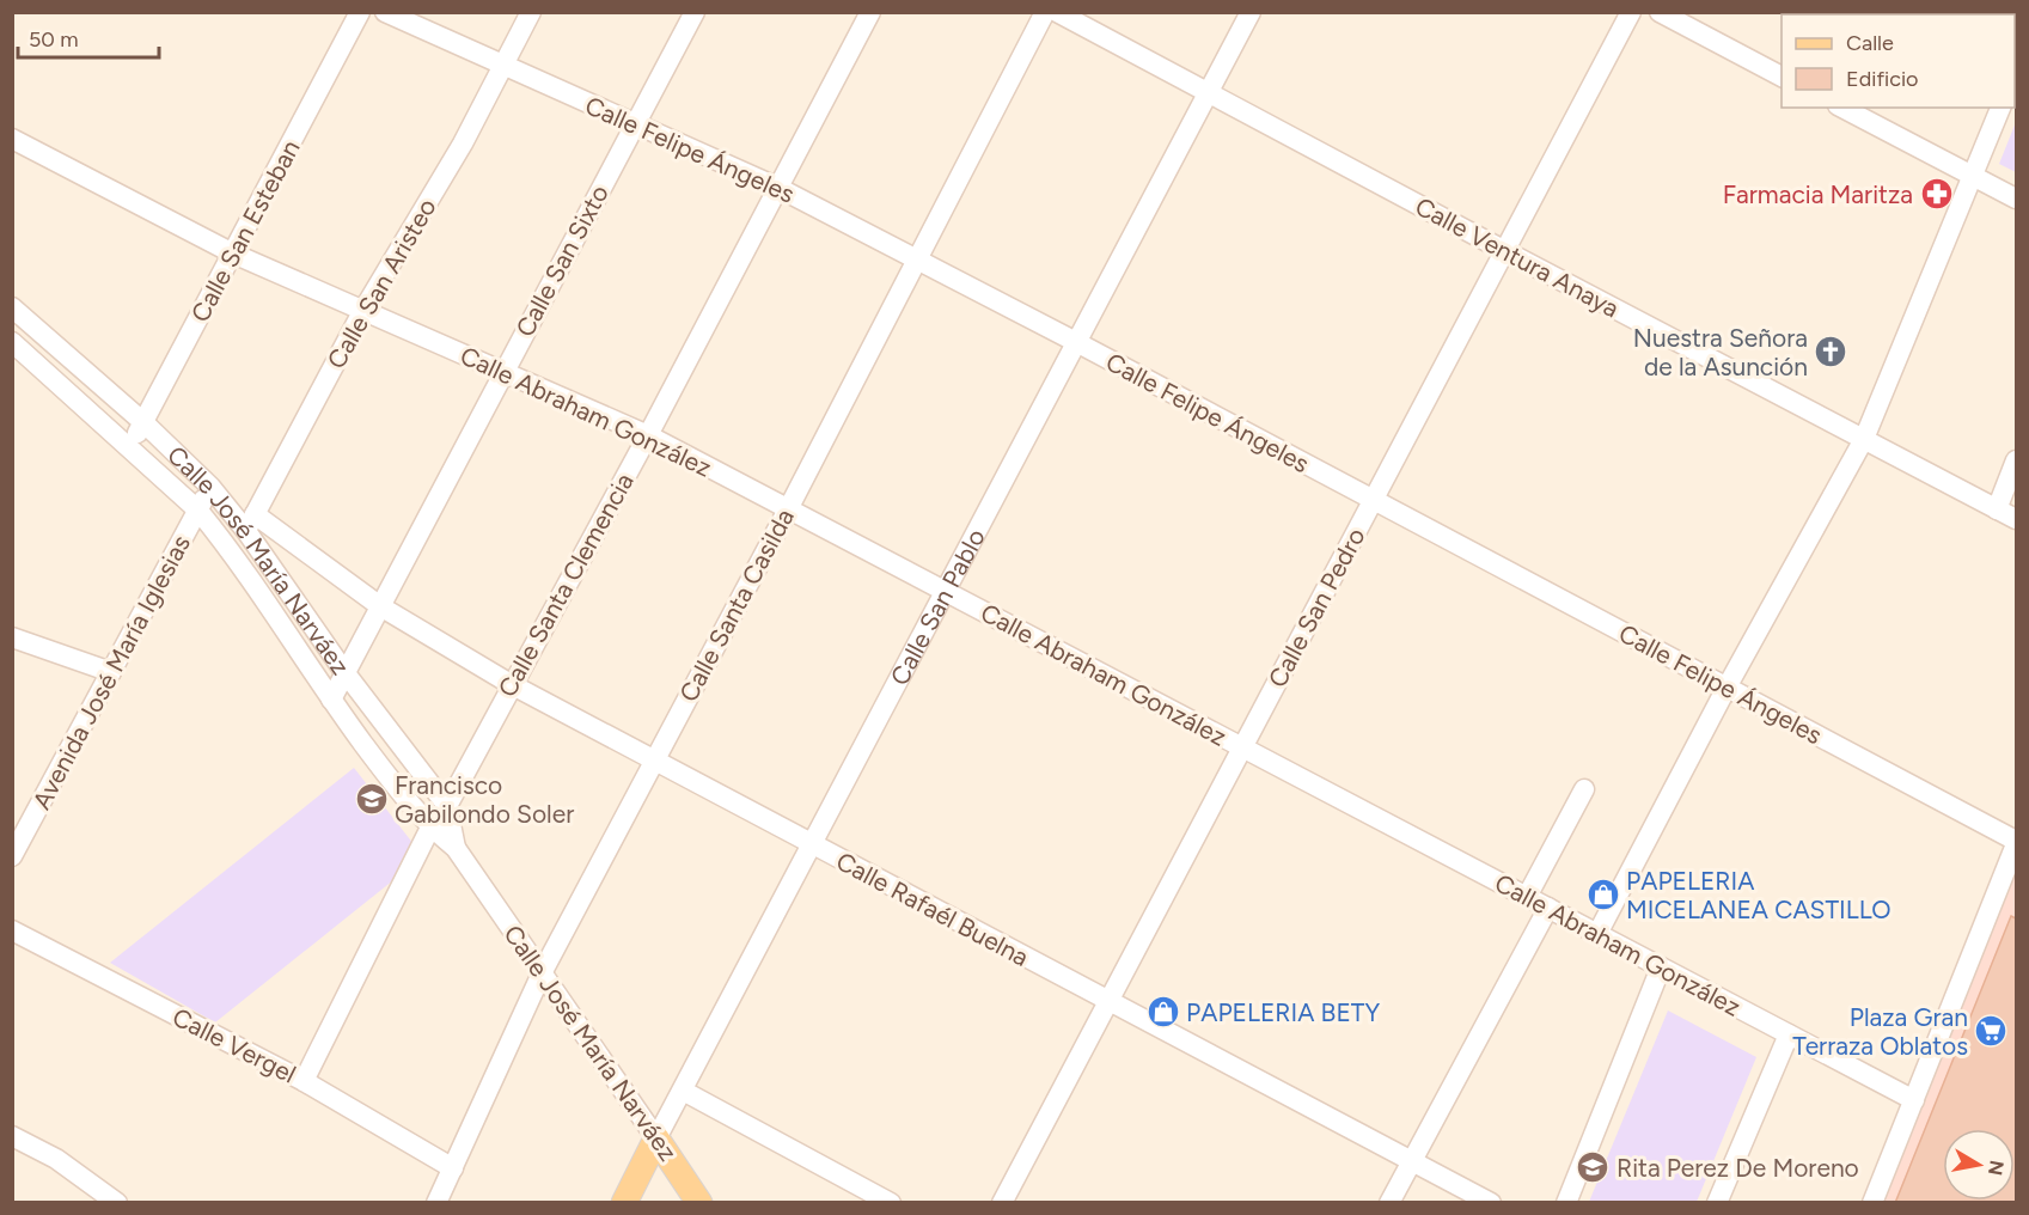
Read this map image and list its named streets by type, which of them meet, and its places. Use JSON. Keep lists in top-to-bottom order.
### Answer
{
  "streets": {
    "main road": ["Calle José María Narváez", "Calle San Pablo"],
    "street": [
      "Calle Felipe Ángeles",
      "Calle San Esteban",
      "Calle Ventura Anaya",
      "Calle San Sixto",
      "Calle San Aristeo",
      "Calle Abraham González",
      "Calle Santa Clemencia",
      "Calle Santa Casilda",
      "Calle San Pedro",
      "Avenida José María Iglesias",
      "Calle Rafaél Buelna",
      "Calle Vergel"
    ]
  },
  "crossings": [
    ["Calle Felipe Ángeles", "Calle San Sixto"],
    ["Calle Felipe Ángeles", "Calle San Aristeo"],
    ["Calle Felipe Ángeles", "Calle Santa Clemencia"],
    ["Calle Felipe Ángeles", "Calle Santa Casilda"],
    ["Calle Felipe Ángeles", "Calle San Pablo"],
    ["Calle Felipe Ángeles", "Calle San Pedro"],
    ["Calle San Esteban", "Calle Abraham González"],
    ["Calle San Esteban", "Calle José María Narváez"],
    ["Calle Ventura Anaya", "Calle San Pablo"],
    ["Calle Ventura Anaya", "Calle San Pedro"],
    ["Calle San Sixto", "Calle Abraham González"],
    ["Calle San Sixto", "Calle José María Narváez"],
    ["Calle San Sixto", "Calle Rafaél Buelna"],
    ["Calle San Aristeo", "Calle Abraham González"],
    ["Calle San Aristeo", "Calle José María Narváez"],
    ["Calle San Aristeo", "Calle Rafaél Buelna"],
    ["Calle Abraham González", "Calle Santa Clemencia"],
    ["Calle Abraham González", "Calle Santa Casilda"],
    ["Calle Abraham González", "Calle San Pablo"],
    ["Calle Abraham González", "Calle San Pedro"],
    ["Calle José María Narváez", "Calle Santa Clemencia"],
    ["Calle José María Narváez", "Calle Santa Casilda"],
    ["Calle José María Narváez", "Calle San Pablo"],
    ["Calle José María Narváez", "Avenida José María Iglesias"],
    ["Calle José María Narváez", "Calle Rafaél Buelna"],
    ["Calle Santa Clemencia", "Calle Rafaél Buelna"],
    ["Calle Santa Clemencia", "Calle Vergel"],
    ["Calle Santa Casilda", "Calle Rafaél Buelna"],
    ["Calle Santa Casilda", "Calle Vergel"],
    ["Calle San Pablo", "Calle Rafaél Buelna"],
    ["Calle San Pedro", "Calle Rafaél Buelna"]
  ],
  "places": {
    "pharmacy": ["Farmacia Maritza"],
    "church": ["Nuestra Señora de la Asunción"],
    "school or university": ["Francisco Gabilondo Soler", "Rita Perez De Moreno"],
    "shop": ["PAPELERIA MICELANEA CASTILLO", "PAPELERIA BETY"],
    "supermarket": ["Plaza Gran Terraza Oblatos"]
  },
  "legend": ["Calle", "Edificio"],
  "scale_bar": "50 m",
  "north": "right"
}
